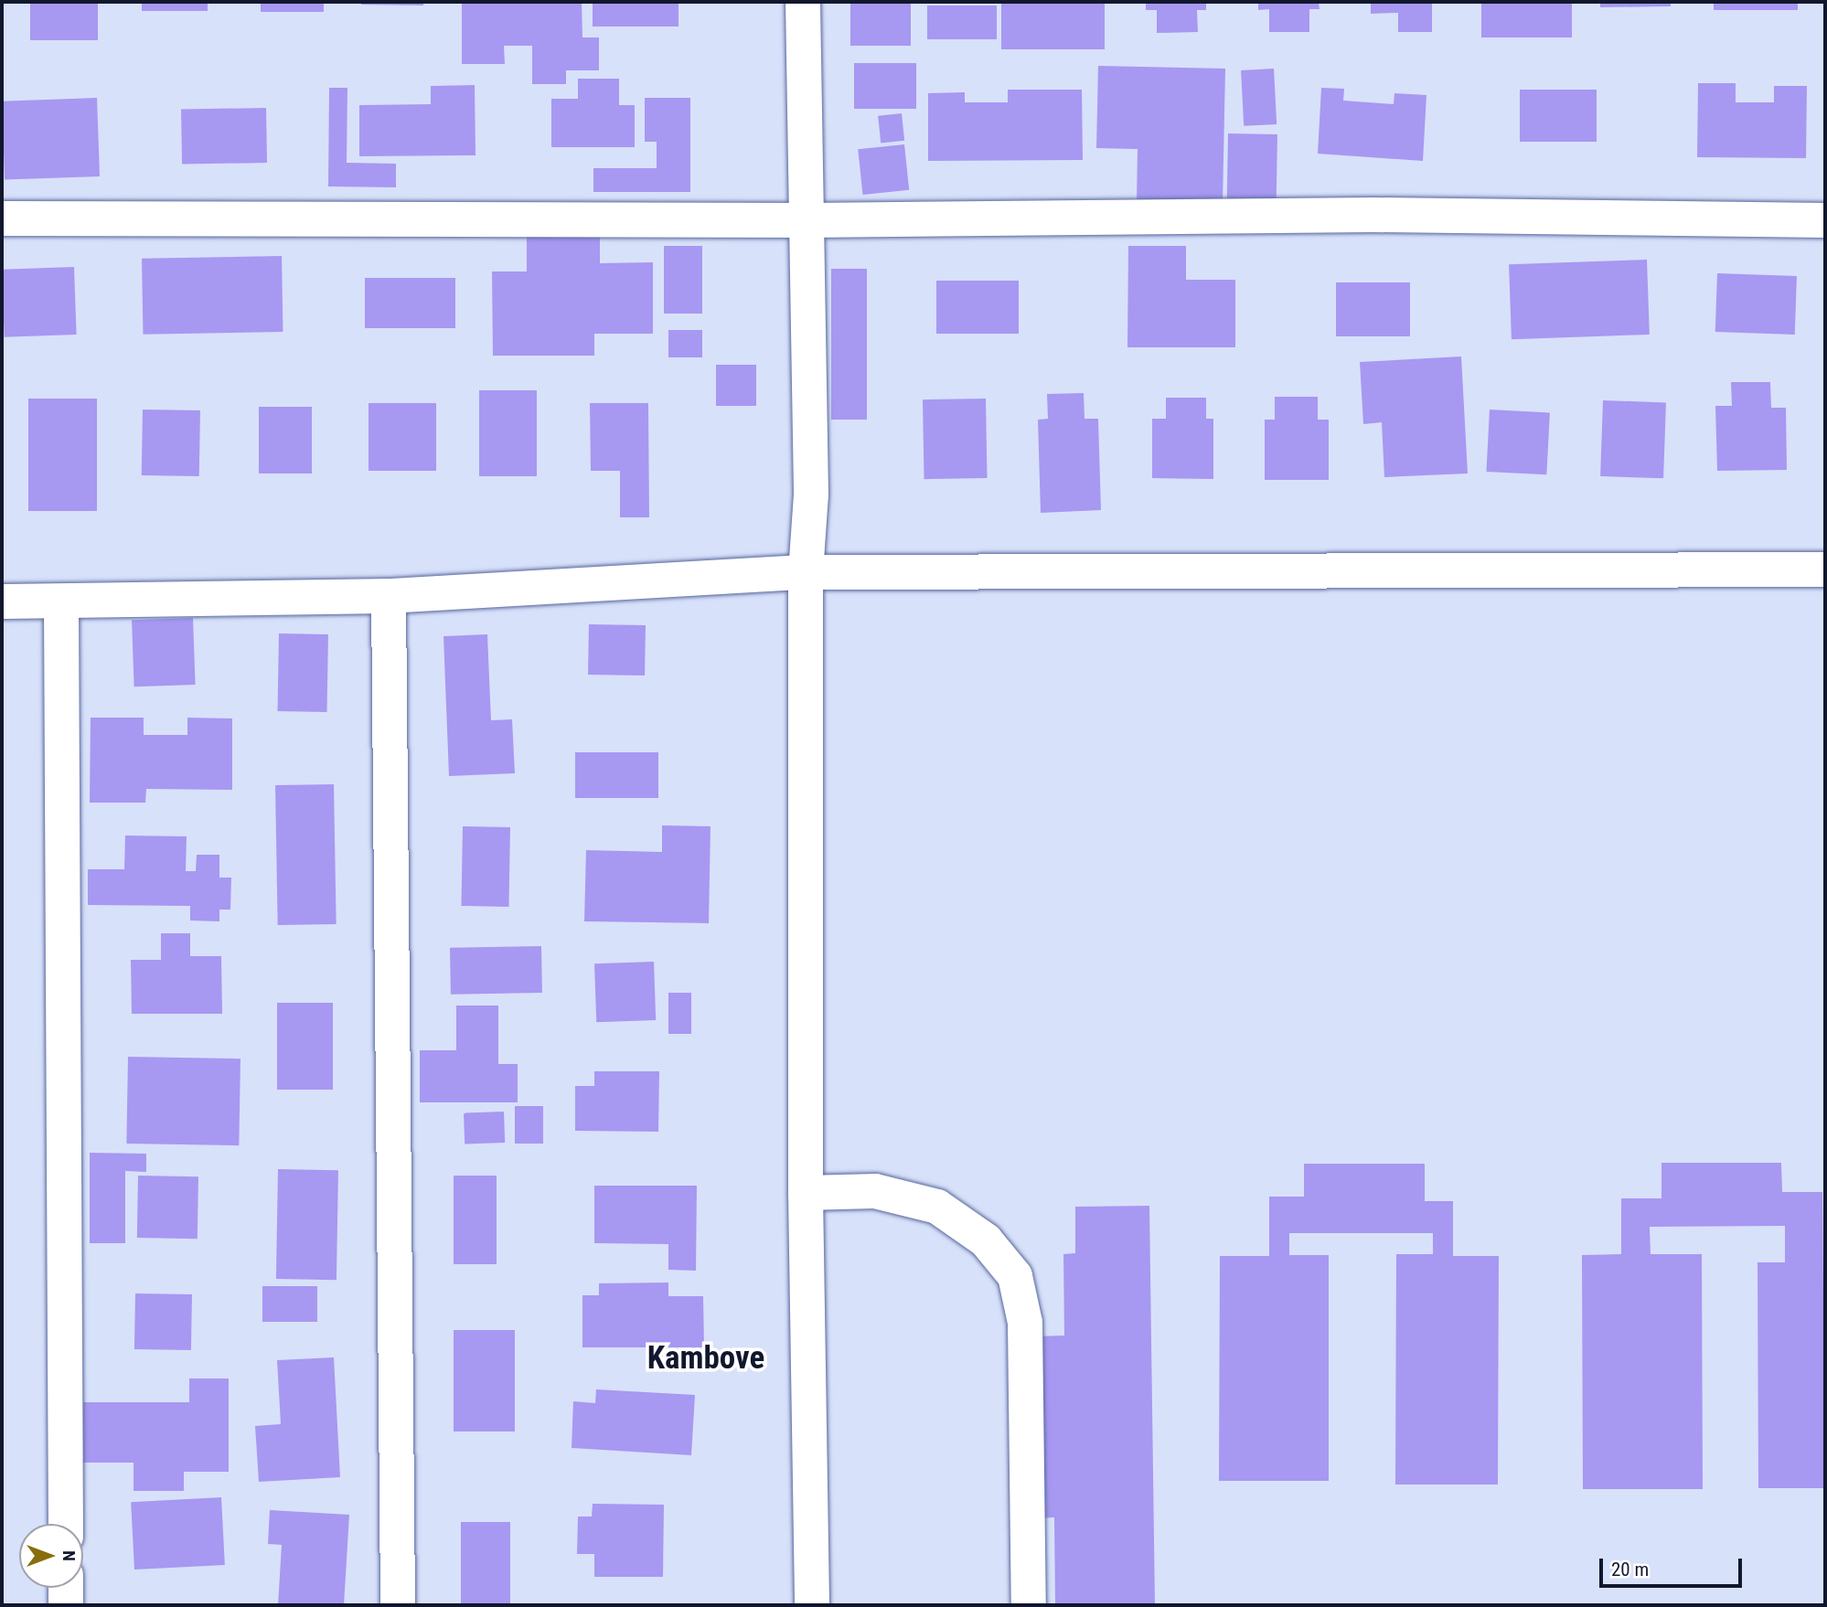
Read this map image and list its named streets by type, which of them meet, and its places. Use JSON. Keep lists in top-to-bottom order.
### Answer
{
  "districts": ["Kambove"],
  "scale_bar": "20 m",
  "north": "right"
}
